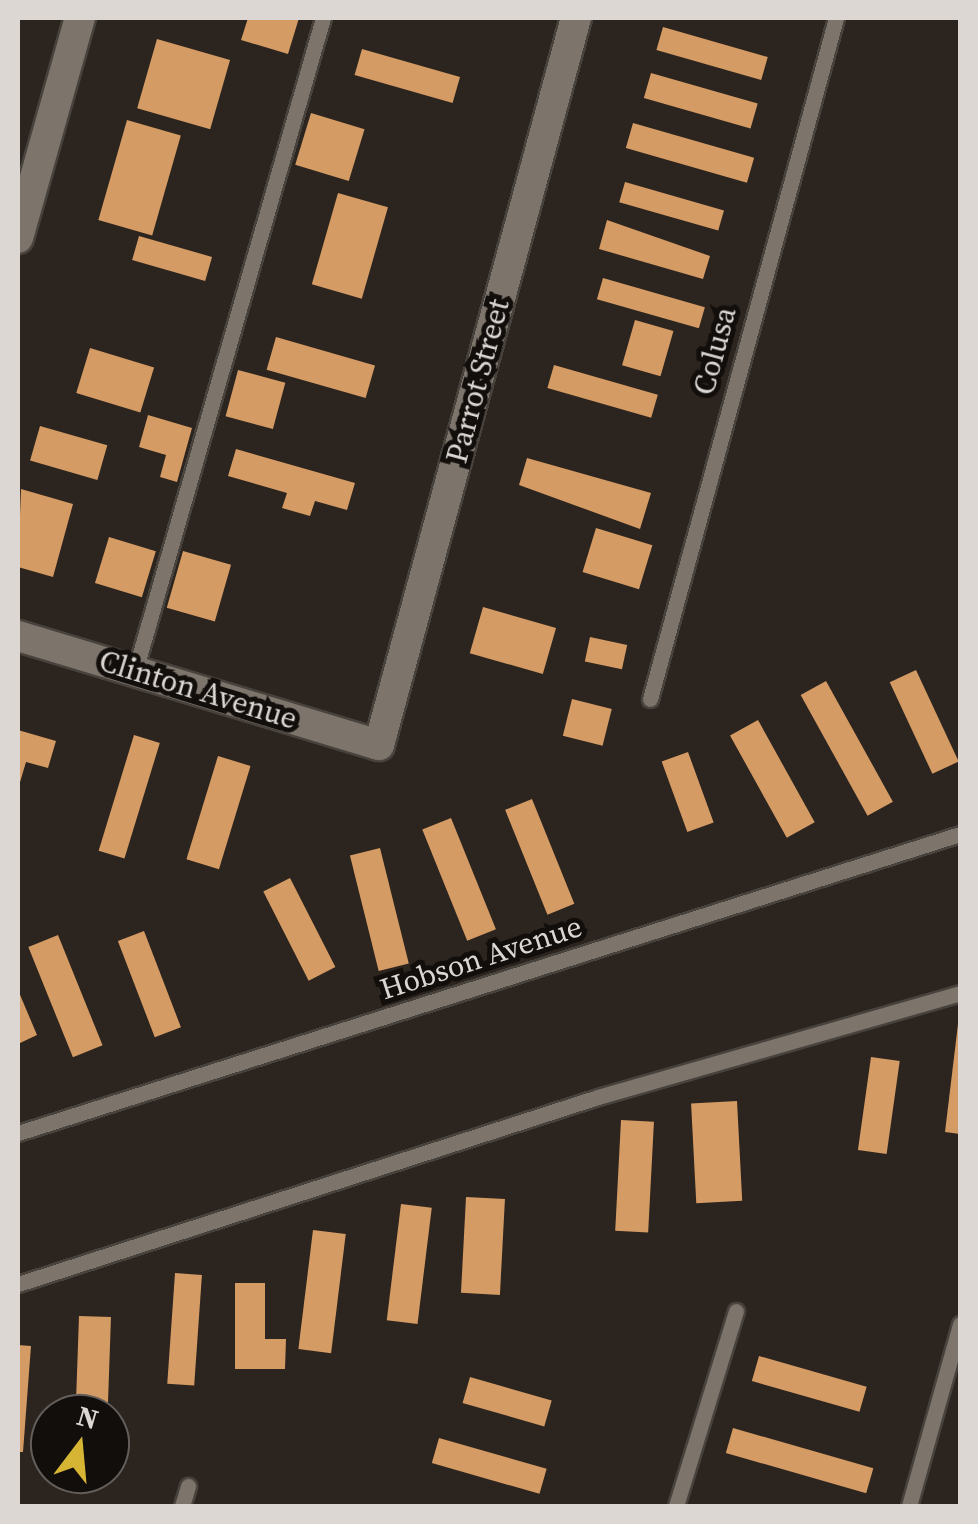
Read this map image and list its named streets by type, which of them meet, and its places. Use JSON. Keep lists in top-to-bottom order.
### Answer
{
  "streets": {
    "street": ["Parrot Street", "Clinton Avenue"],
    "lane": ["Colusa", "Hobson Avenue"]
  },
  "crossings": [
    ["Parrot Street", "Clinton Avenue"]
  ],
  "north": "top"
}
